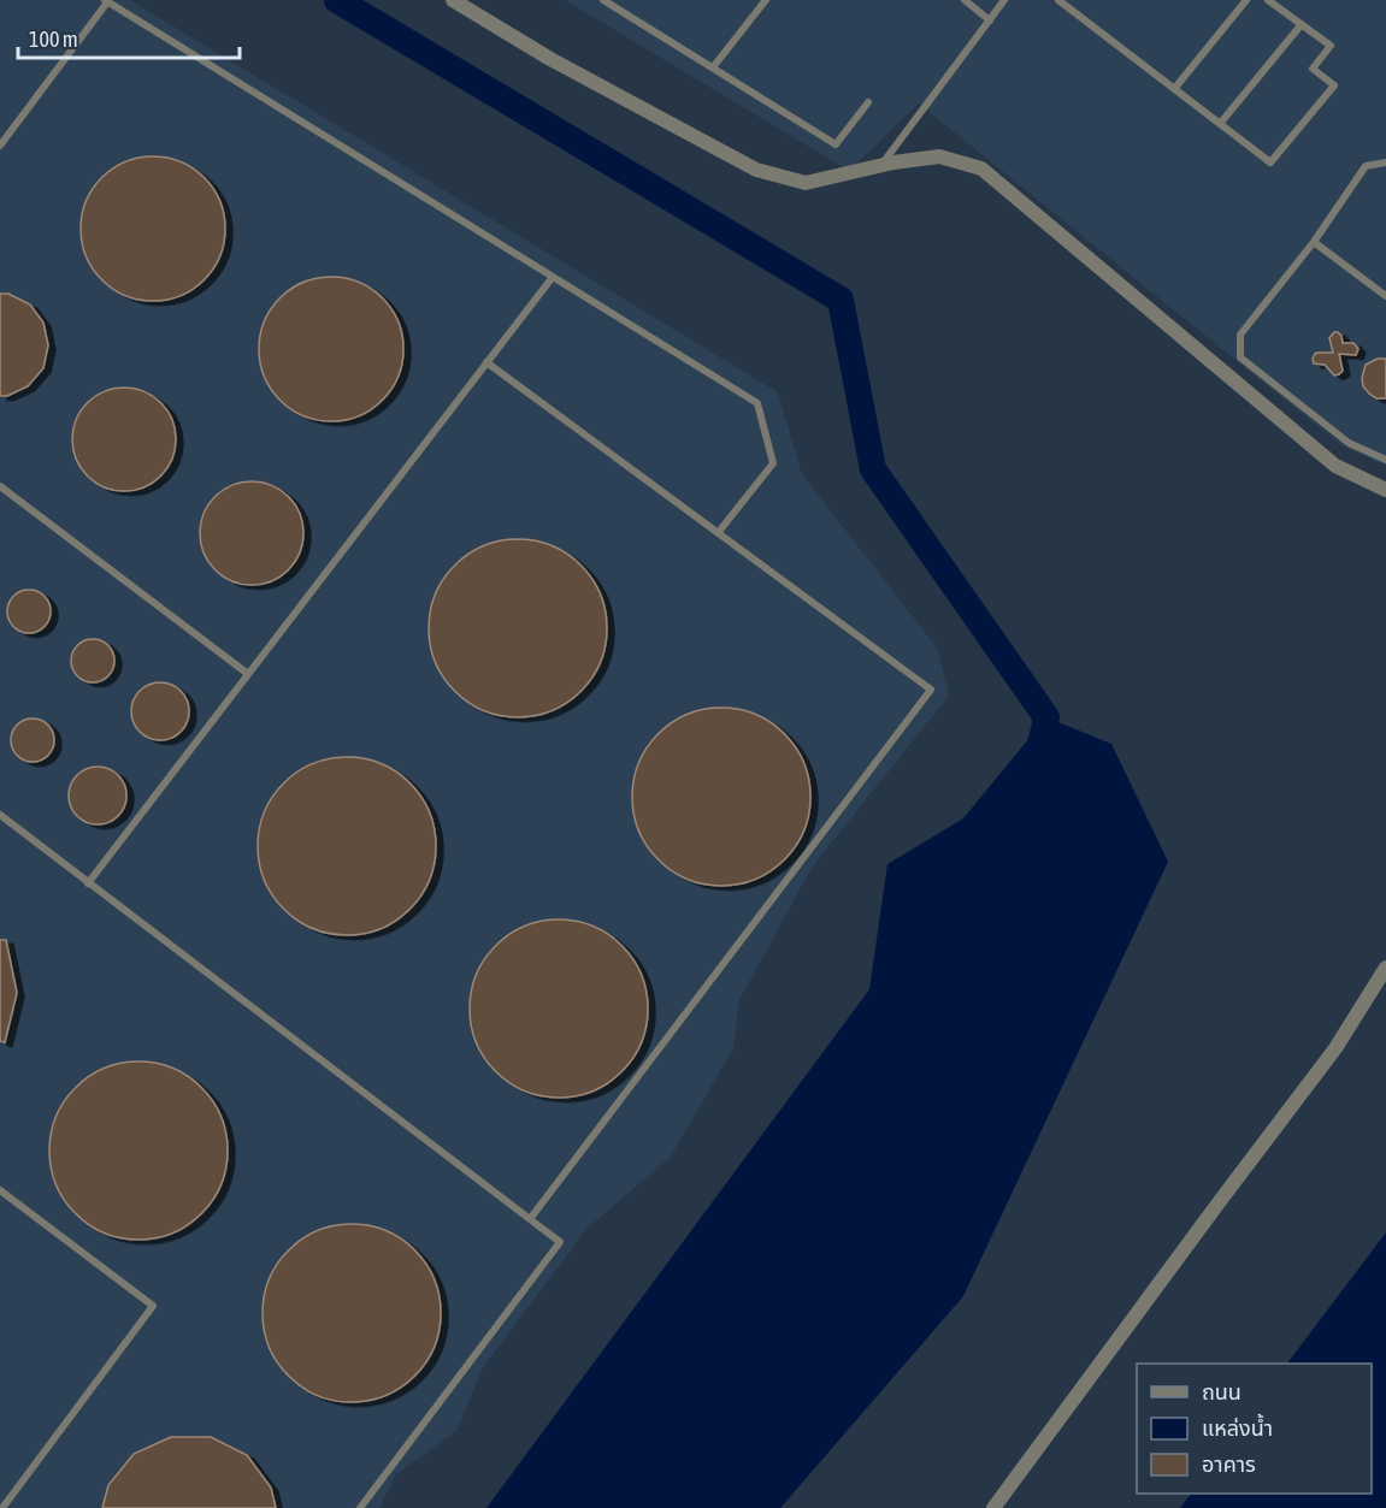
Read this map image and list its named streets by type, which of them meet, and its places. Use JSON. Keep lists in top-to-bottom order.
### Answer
{
  "legend": ["ถนน", "แหล่งน้ำ", "อาคาร"],
  "scale_bar": "100 m"
}
